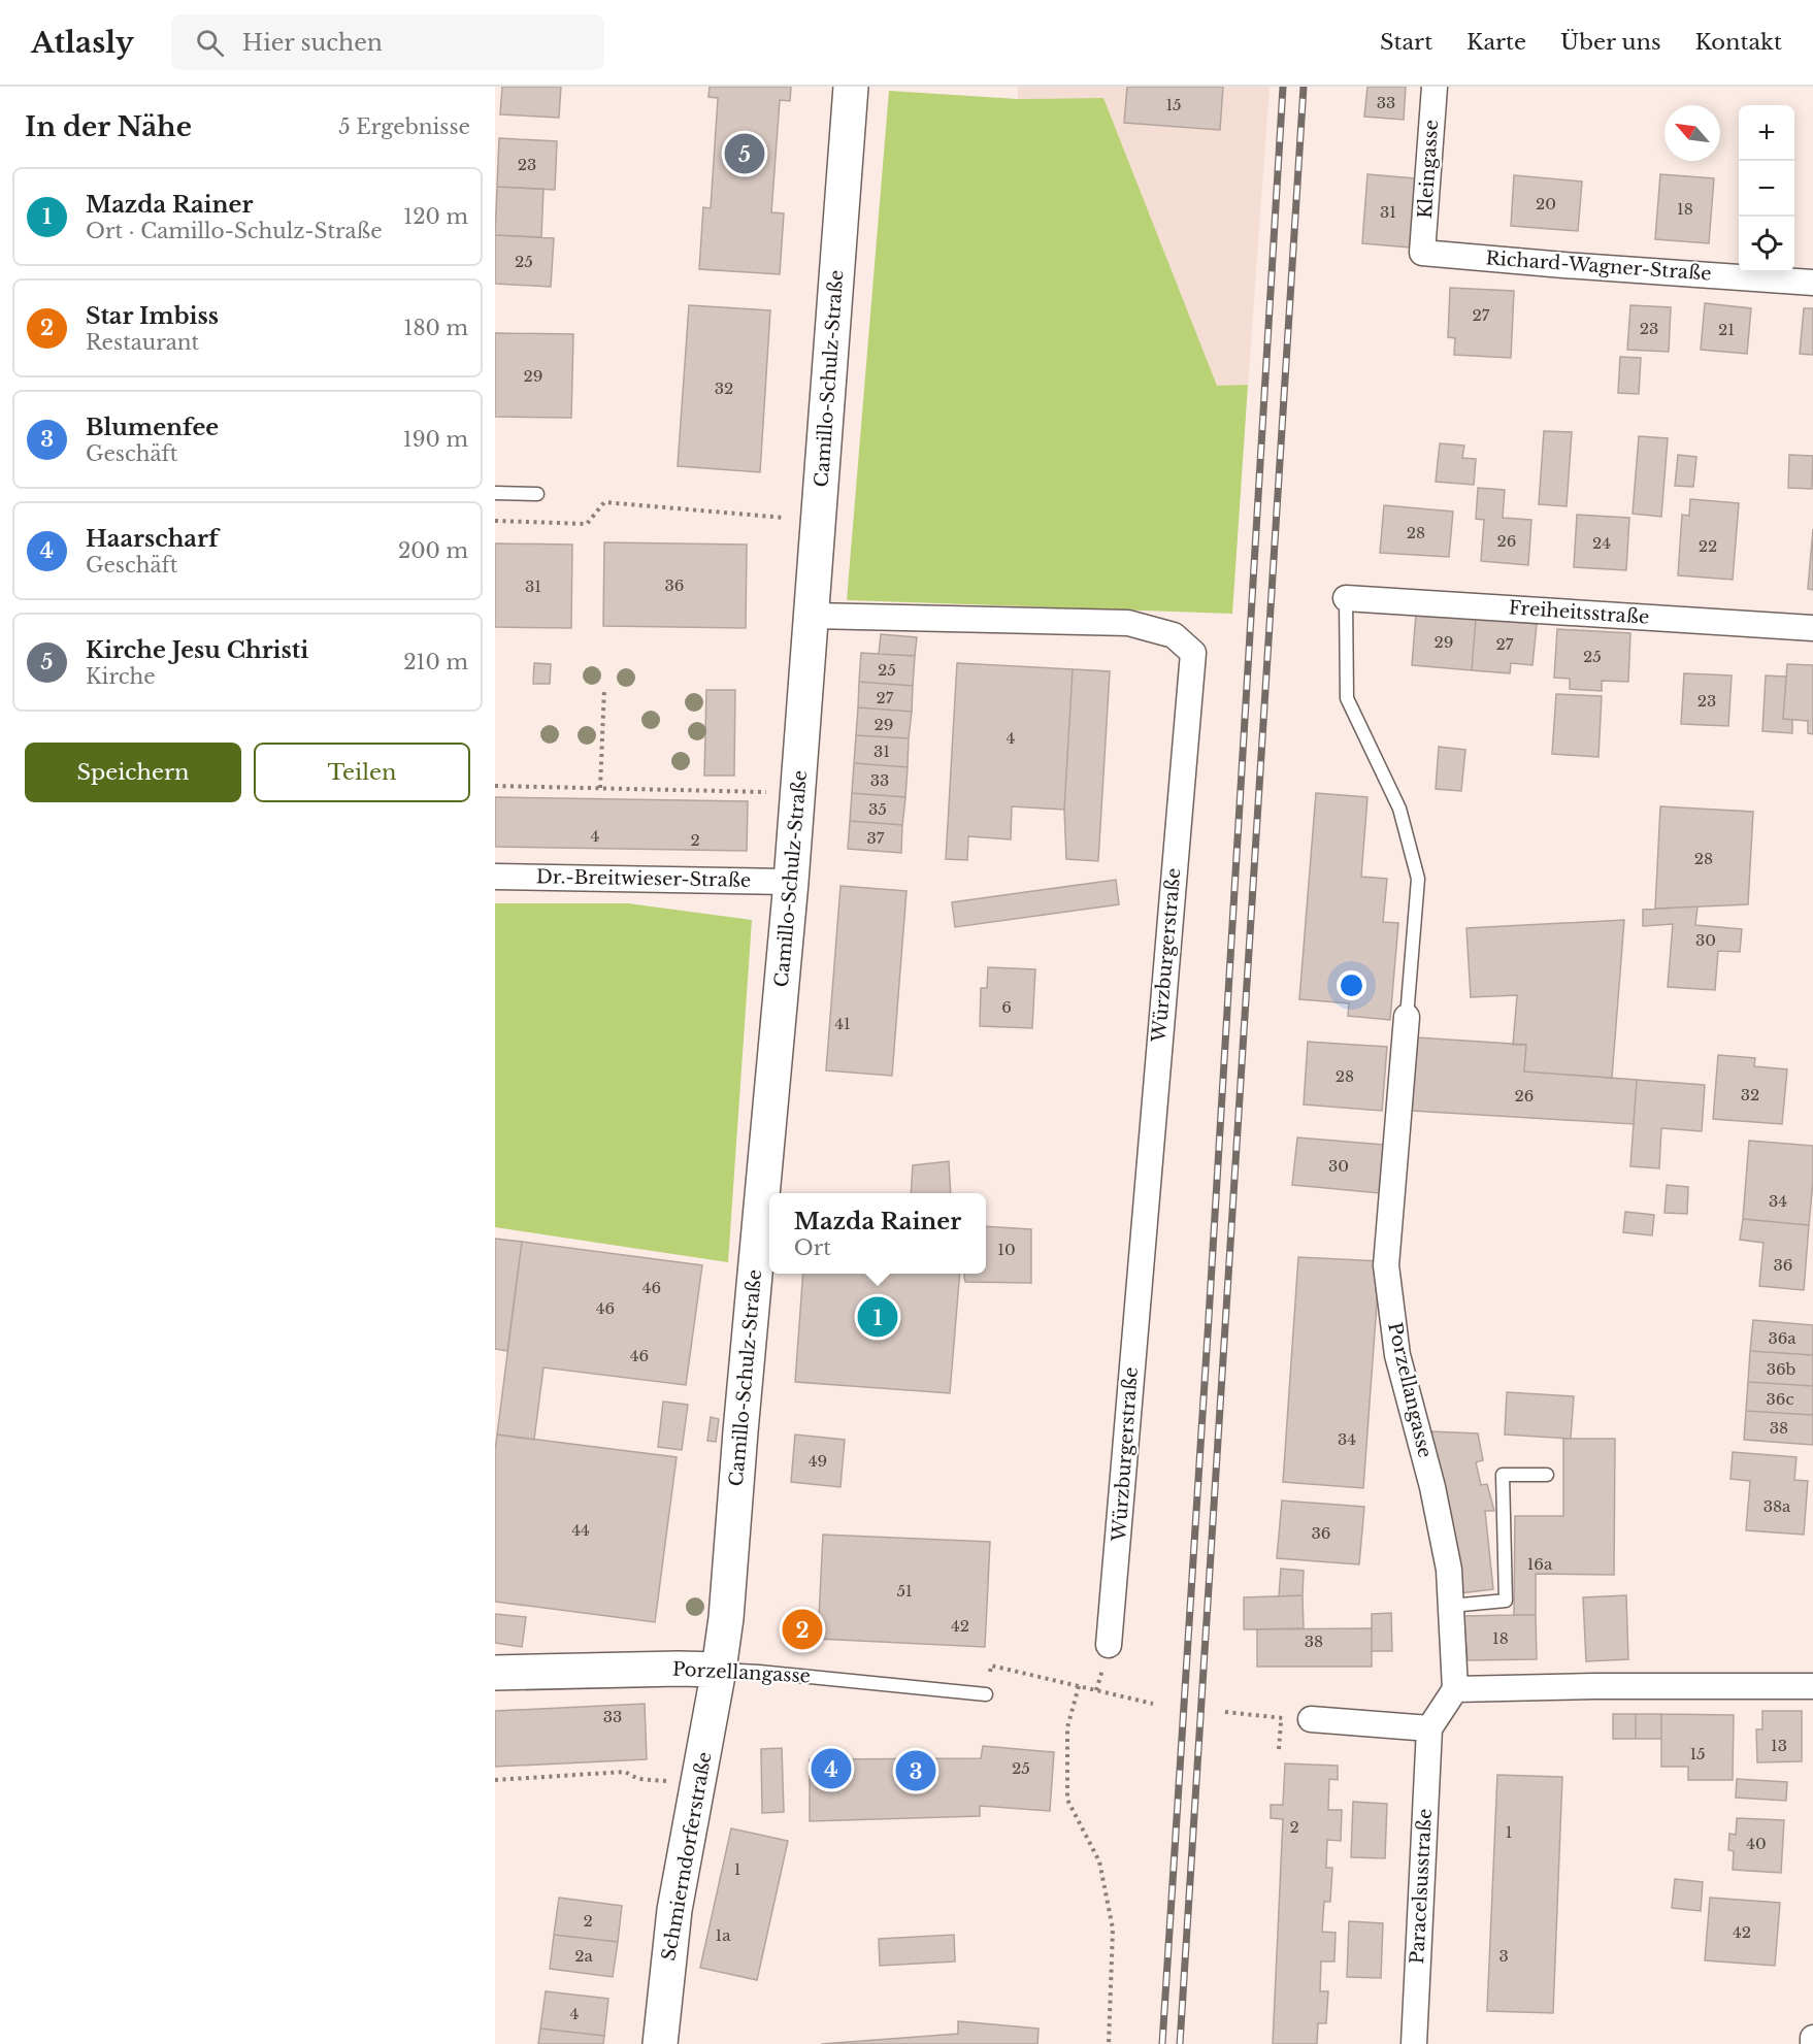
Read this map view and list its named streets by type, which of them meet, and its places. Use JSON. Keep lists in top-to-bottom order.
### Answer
{
  "streets": {
    "street": [
      "Kleingasse",
      "Richard-Wagner-Straße",
      "Camillo-Schulz-Straße",
      "Freiheitsstraße",
      "Dr.-Breitwieser-Straße",
      "Würzburgerstraße",
      "Porzellangasse",
      "Schmierndorferstraße",
      "Paracelsusstraße"
    ]
  },
  "crossings": [
    ["Kleingasse", "Richard-Wagner-Straße"],
    ["Camillo-Schulz-Straße", "Dr.-Breitwieser-Straße"],
    ["Camillo-Schulz-Straße", "Würzburgerstraße"],
    ["Camillo-Schulz-Straße", "Porzellangasse"],
    ["Camillo-Schulz-Straße", "Schmierndorferstraße"],
    ["Porzellangasse", "Schmierndorferstraße"]
  ],
  "house_numbers": [
    "33",
    "15",
    "23",
    "20",
    "18",
    "31",
    "25",
    "27",
    "23",
    "21",
    "29",
    "32",
    "28",
    "26",
    "24",
    "22",
    "36",
    "31",
    "29",
    "27",
    "25",
    "25",
    "27",
    "23",
    "29",
    "4",
    "31",
    "33",
    "35",
    "4",
    "37",
    "2",
    "28",
    "30",
    "6",
    "41",
    "28",
    "32",
    "26",
    "30",
    "34",
    "10",
    "36",
    "46",
    "46",
    "36a",
    "46",
    "36b",
    "36c",
    "38",
    "34",
    "49",
    "38a",
    "44",
    "36",
    "16a",
    "51",
    "42",
    "18",
    "38",
    "33",
    "13",
    "15",
    "25",
    "2",
    "1",
    "40",
    "1",
    "2",
    "42",
    "1a",
    "2a",
    "3",
    "4"
  ],
  "north": "top left",
  "page": {
    "header": "Atlasly",
    "search": "Hier suchen",
    "nav": [
      "Start",
      "Karte",
      "Über uns",
      "Kontakt"
    ],
    "heading": ["In der Nähe", "5 Ergebnisse"],
    "map_buttons": ["+", "−"],
    "pins": [
      "5",
      "1",
      "2",
      "4",
      "3"
    ],
    "list": [
      {
        "mark": "1",
        "name": "Mazda Rainer",
        "note": "Ort · Camillo-Schulz-Straße",
        "value": "120 m"
      },
      {
        "mark": "2",
        "name": "Star Imbiss",
        "note": "Restaurant",
        "value": "180 m"
      },
      {
        "mark": "3",
        "name": "Blumenfee",
        "note": "Geschäft",
        "value": "190 m"
      },
      {
        "mark": "4",
        "name": "Haarscharf",
        "note": "Geschäft",
        "value": "200 m"
      },
      {
        "mark": "5",
        "name": "Kirche Jesu Christi",
        "note": "Kirche",
        "value": "210 m"
      }
    ],
    "buttons": ["Speichern", "Teilen"],
    "popup": ["Mazda Rainer", "Ort"]
  }
}
